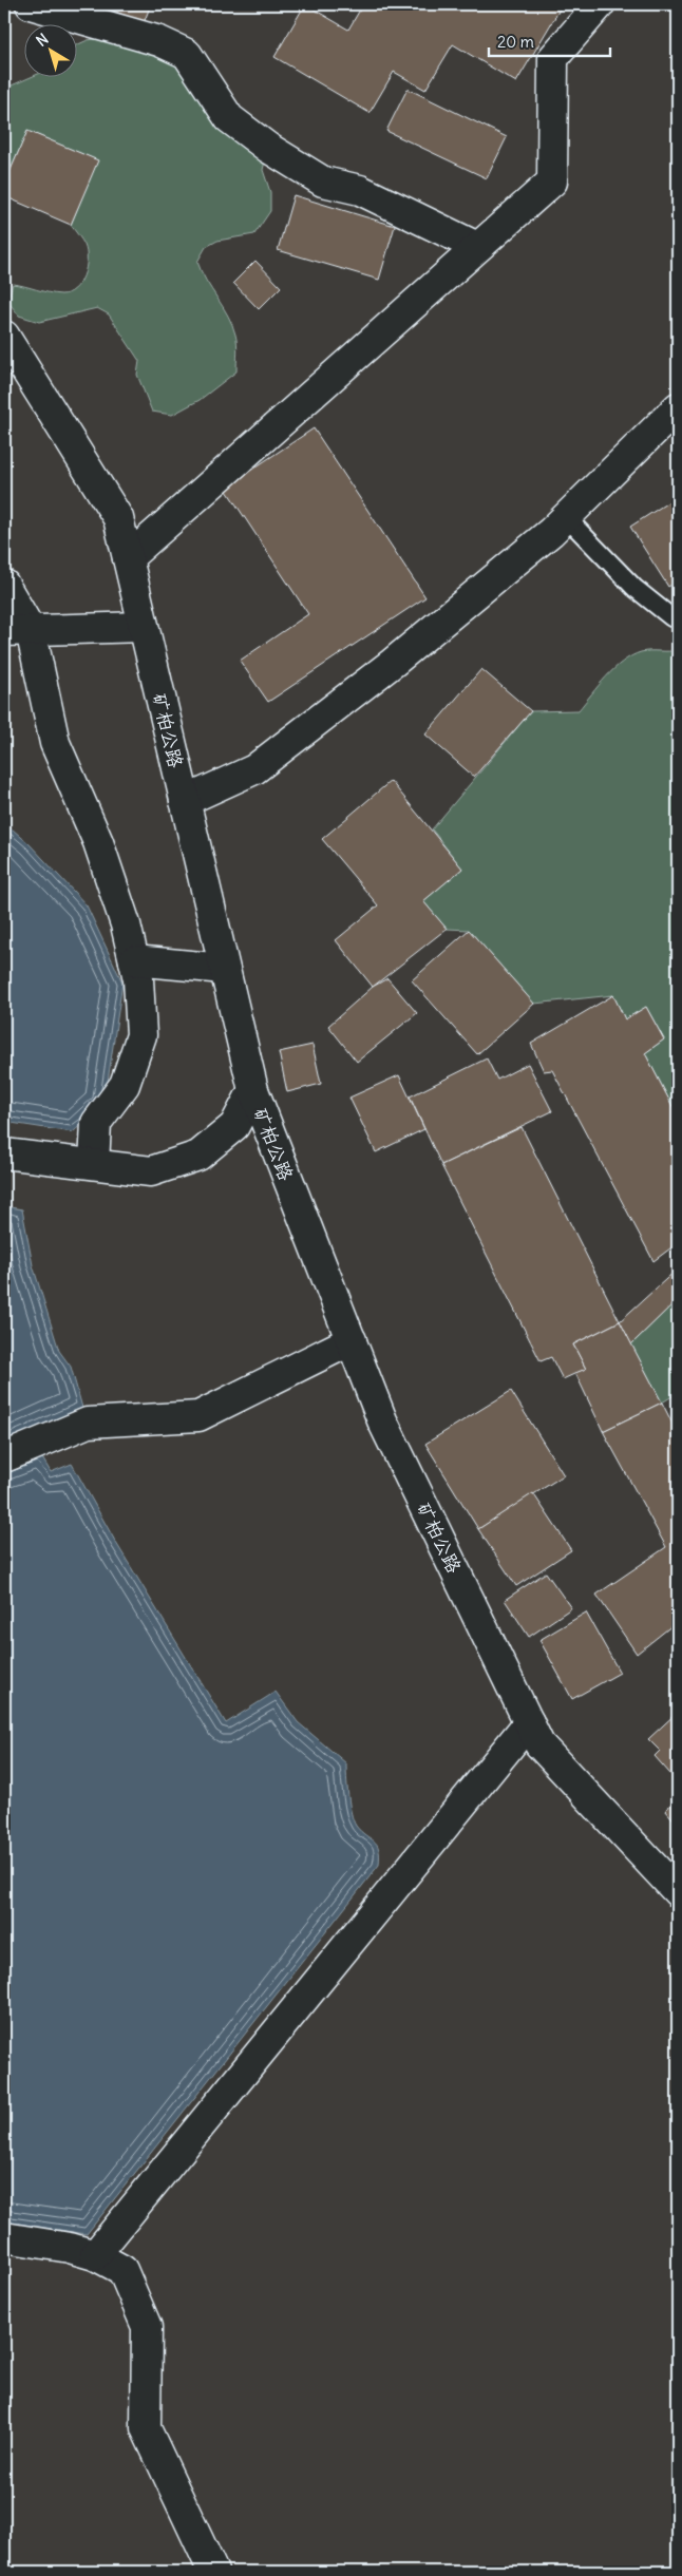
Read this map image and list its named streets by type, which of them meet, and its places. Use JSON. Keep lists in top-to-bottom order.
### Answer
{
  "streets": {
    "street": ["矿柏公路"]
  },
  "scale_bar": "20 m",
  "north": "top left"
}
